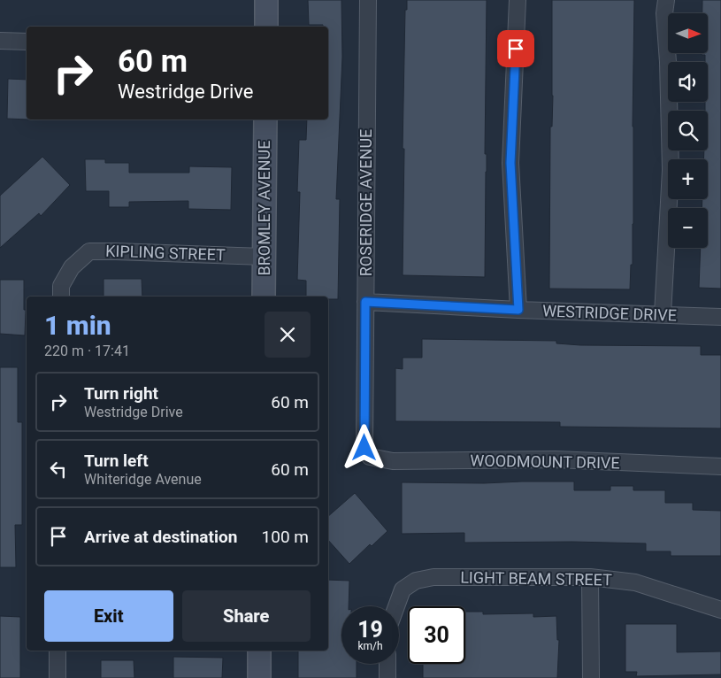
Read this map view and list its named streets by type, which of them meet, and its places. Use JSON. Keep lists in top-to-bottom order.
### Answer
{
  "streets": {
    "street": [
      "ROSERIDGE AVENUE",
      "BROMLEY AVENUE",
      "KIPLING STREET",
      "WESTRIDGE DRIVE",
      "WOODMOUNT DRIVE",
      "LIGHT BEAM STREET"
    ]
  },
  "crossings": [
    ["ROSERIDGE AVENUE", "WESTRIDGE DRIVE"],
    ["ROSERIDGE AVENUE", "WOODMOUNT DRIVE"],
    ["BROMLEY AVENUE", "KIPLING STREET"]
  ],
  "north": "right",
  "page": {
    "map_buttons": ["+", "−"],
    "turn": ["60 m", "Westridge Drive"],
    "heading": ["1 min", "220 m · 17:41"],
    "list": [
      {
        "name": "Turn right",
        "note": "Westridge Drive",
        "value": "60 m"
      },
      {
        "name": "Turn left",
        "note": "Whiteridge Avenue",
        "value": "60 m"
      },
      {
        "name": "Arrive at destination",
        "value": "100 m"
      }
    ],
    "buttons": ["Exit", "Share"],
    "speed": "19 km/h",
    "limit": "30"
  }
}
